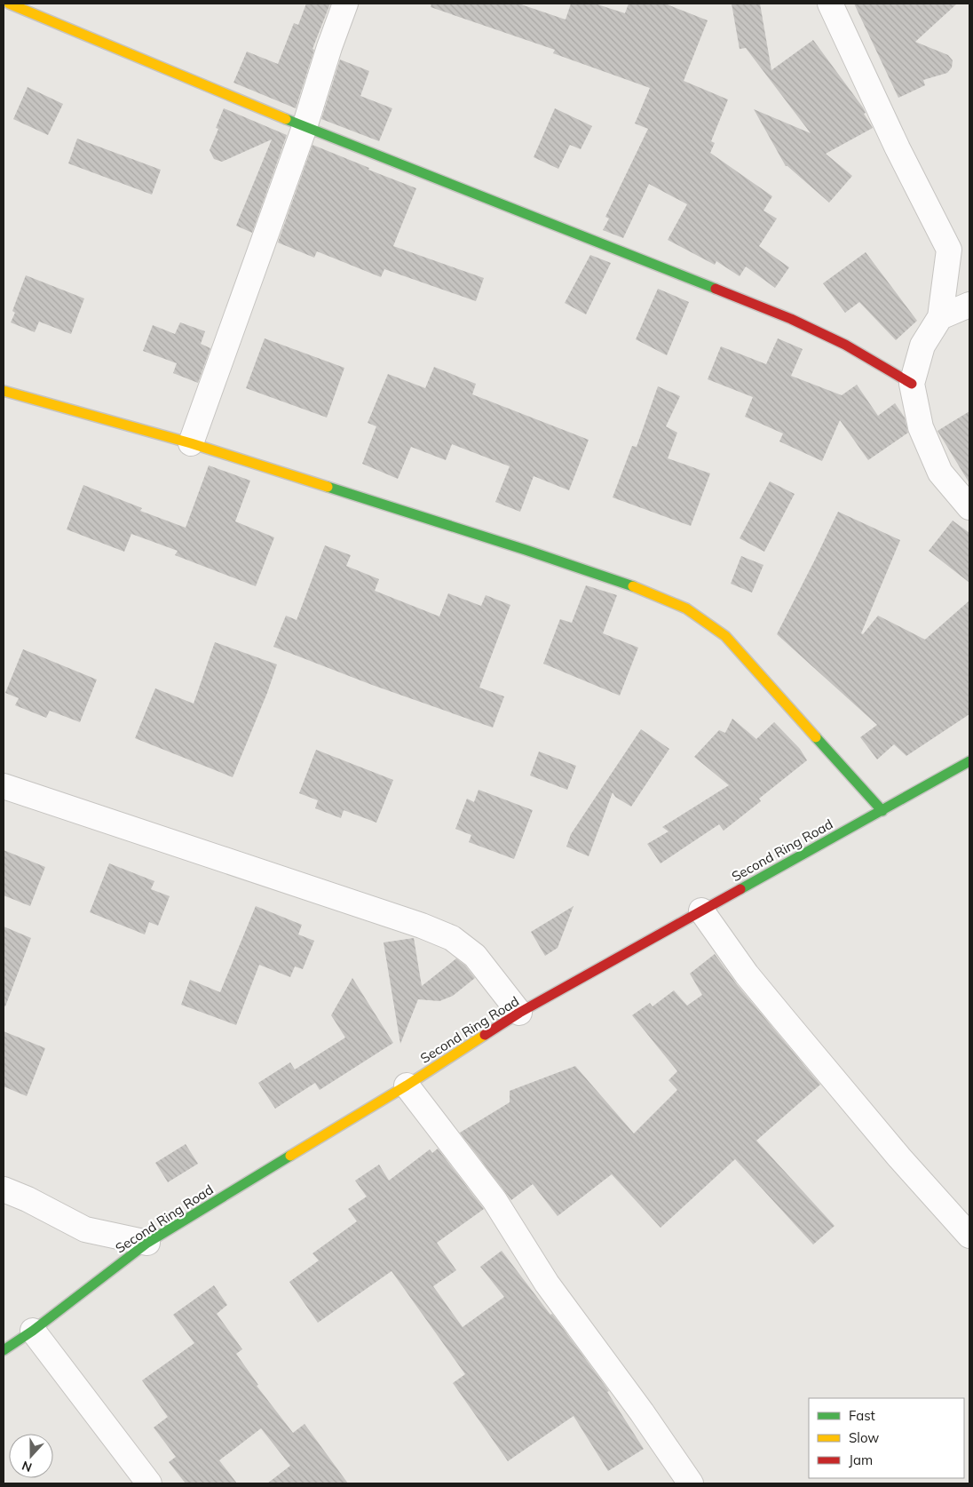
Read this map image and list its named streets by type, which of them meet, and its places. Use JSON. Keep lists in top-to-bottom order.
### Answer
{
  "streets": {
    "street": ["Second Ring Road"]
  },
  "legend": ["Fast", "Slow", "Jam"],
  "north": "bottom"
}
